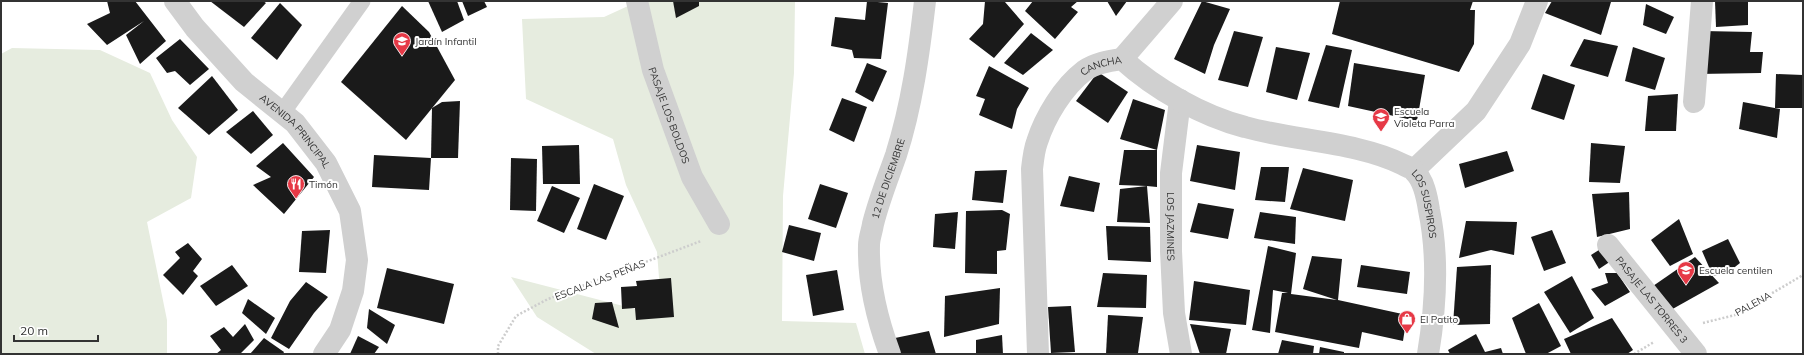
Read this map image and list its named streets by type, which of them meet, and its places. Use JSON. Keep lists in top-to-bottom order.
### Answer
{
  "streets": {
    "street": [
      "CANCHA",
      "PASAJE LOS BOLDOS",
      "AVENIDA PRINCIPAL",
      "12 DE DICIEMBRE",
      "LOS SUSPIROS",
      "LOS JAZMINES",
      "PASAJE LAS TORRES 3"
    ],
    "path": ["ESCALA LAS PEÑAS", "PALENA"]
  },
  "crossings": [
    ["CANCHA", "LOS SUSPIROS"],
    ["CANCHA", "LOS JAZMINES"],
    ["PASAJE LOS BOLDOS", "ESCALA LAS PEÑAS"],
    ["PASAJE LAS TORRES 3", "PALENA"]
  ],
  "places": {
    "school or university": ["Jardín Infantil", "Escuela Violeta Parra", "Escuela centilen"],
    "restaurant": ["Timón"],
    "shop": ["El Patito"]
  },
  "scale_bar": "20 m"
}
